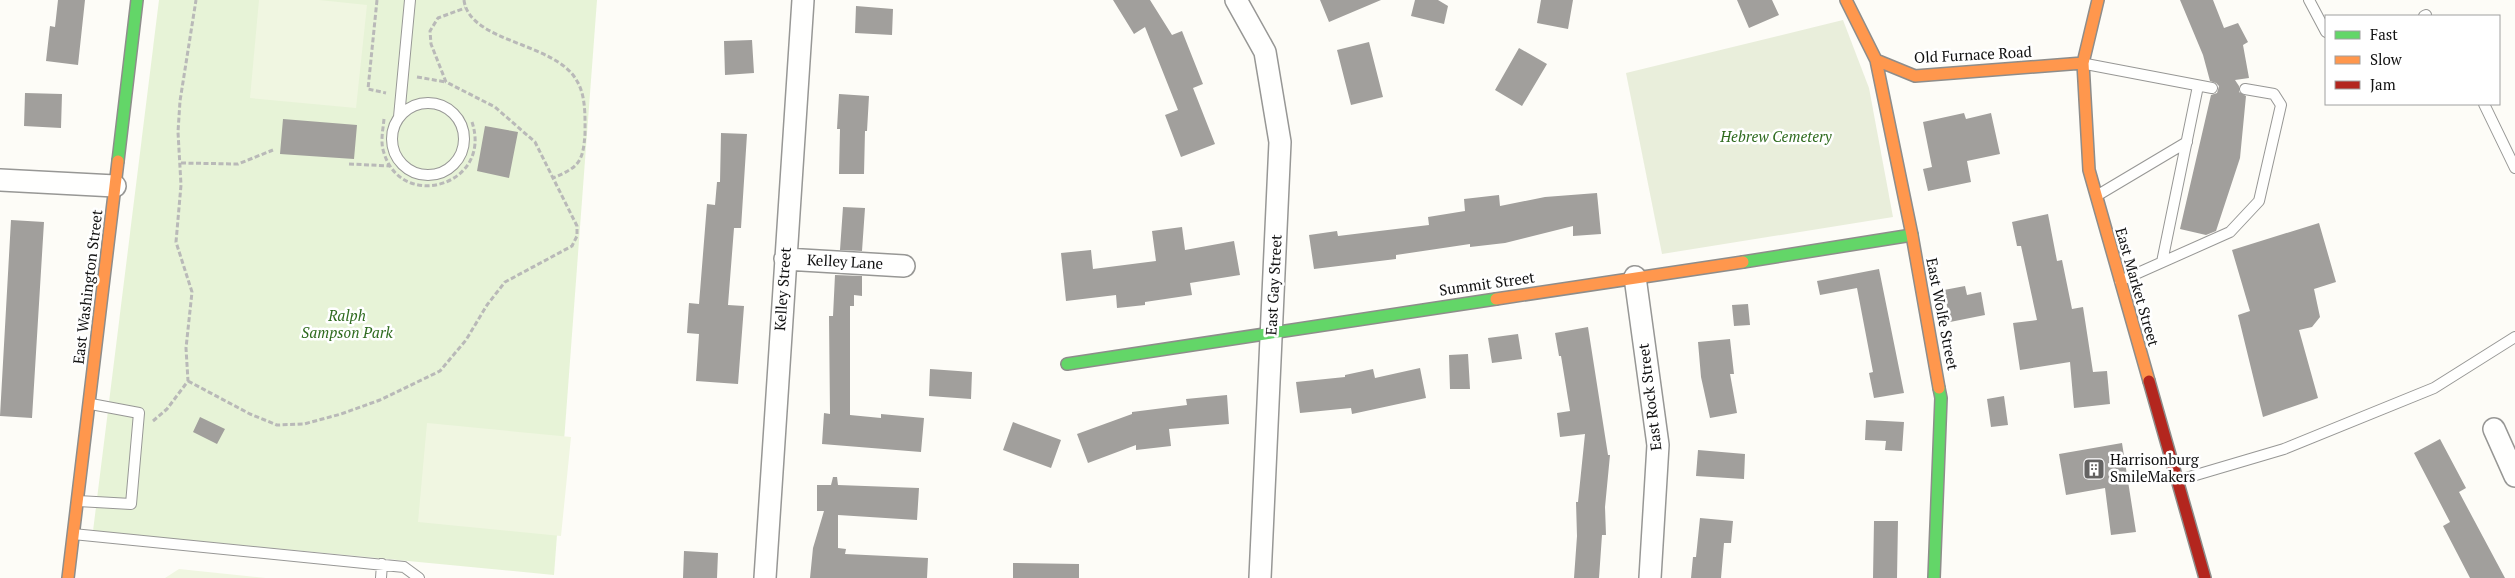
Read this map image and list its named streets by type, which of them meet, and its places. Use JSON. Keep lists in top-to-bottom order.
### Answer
{
  "streets": {
    "street": [
      "Old Furnace Road",
      "Kelley Lane",
      "Summit Street",
      "East Gay Street",
      "East Washington Street",
      "East Market Street",
      "Kelley Street",
      "East Wolfe Street",
      "East Rock Street"
    ]
  },
  "crossings": [
    ["Old Furnace Road", "East Market Street"],
    ["Old Furnace Road", "East Wolfe Street"],
    ["Kelley Lane", "Kelley Street"],
    ["Summit Street", "East Gay Street"],
    ["Summit Street", "East Wolfe Street"],
    ["Summit Street", "East Rock Street"]
  ],
  "parks": ["Hebrew Cemetery", "Ralph Sampson Park"],
  "places": {
    "building": ["Harrisonburg SmileMakers"]
  },
  "legend": ["Fast", "Slow", "Jam"]
}
